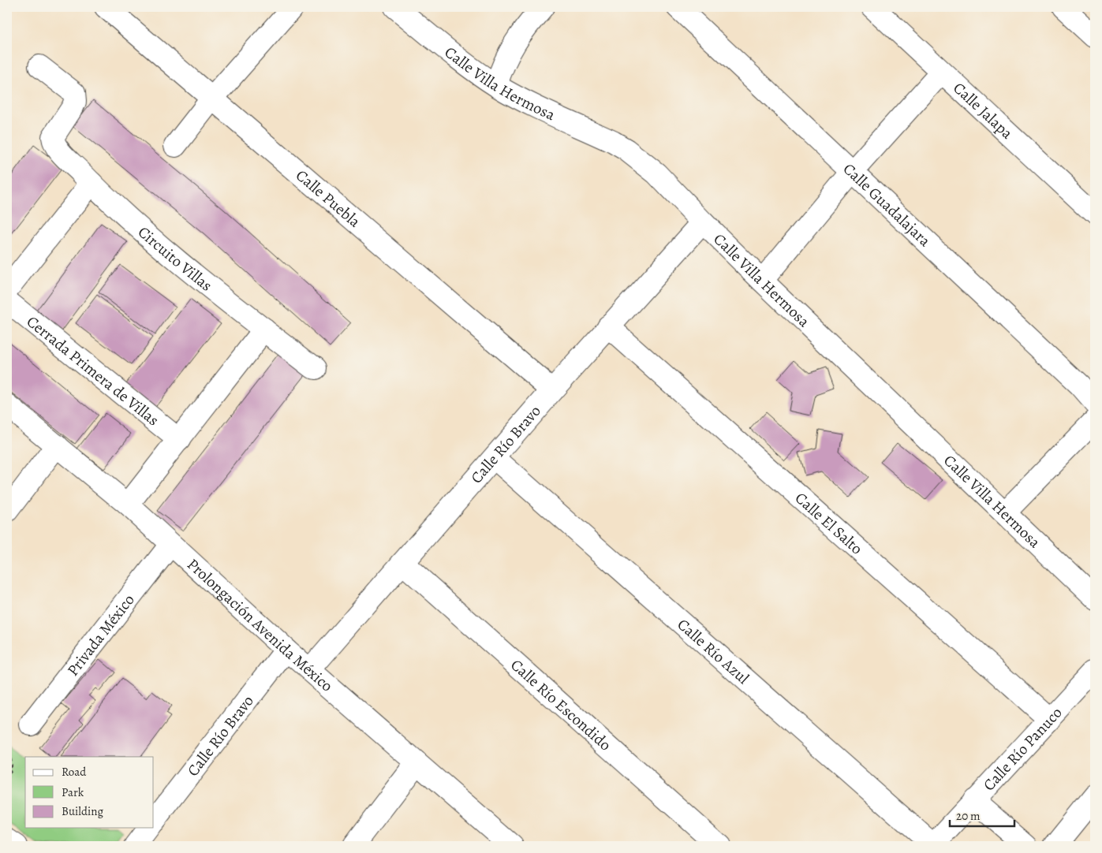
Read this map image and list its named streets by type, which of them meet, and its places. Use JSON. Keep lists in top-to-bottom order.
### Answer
{
  "streets": {
    "street": [
      "Calle Villa Hermosa",
      "Calle Jalapa",
      "Calle Puebla",
      "Calle Guadalajara",
      "Circuito Villas",
      "Cerrada Primera de Villas",
      "Calle Río Bravo",
      "Calle El Salto",
      "Prolongación Avenida México",
      "Privada México",
      "Calle Río Azul",
      "Calle Río Escondido",
      "Calle Río Panuco"
    ]
  },
  "crossings": [
    ["Calle Villa Hermosa", "Calle Río Bravo"],
    ["Calle Puebla", "Calle Río Bravo"],
    ["Calle Río Bravo", "Calle El Salto"],
    ["Calle Río Bravo", "Prolongación Avenida México"],
    ["Calle Río Bravo", "Calle Río Azul"],
    ["Calle Río Bravo", "Calle Río Escondido"],
    ["Calle El Salto", "Calle Río Panuco"],
    ["Prolongación Avenida México", "Privada México"],
    ["Calle Río Azul", "Calle Río Panuco"]
  ],
  "legend": ["Road", "Park", "Building"],
  "scale_bar": "20 m"
}
